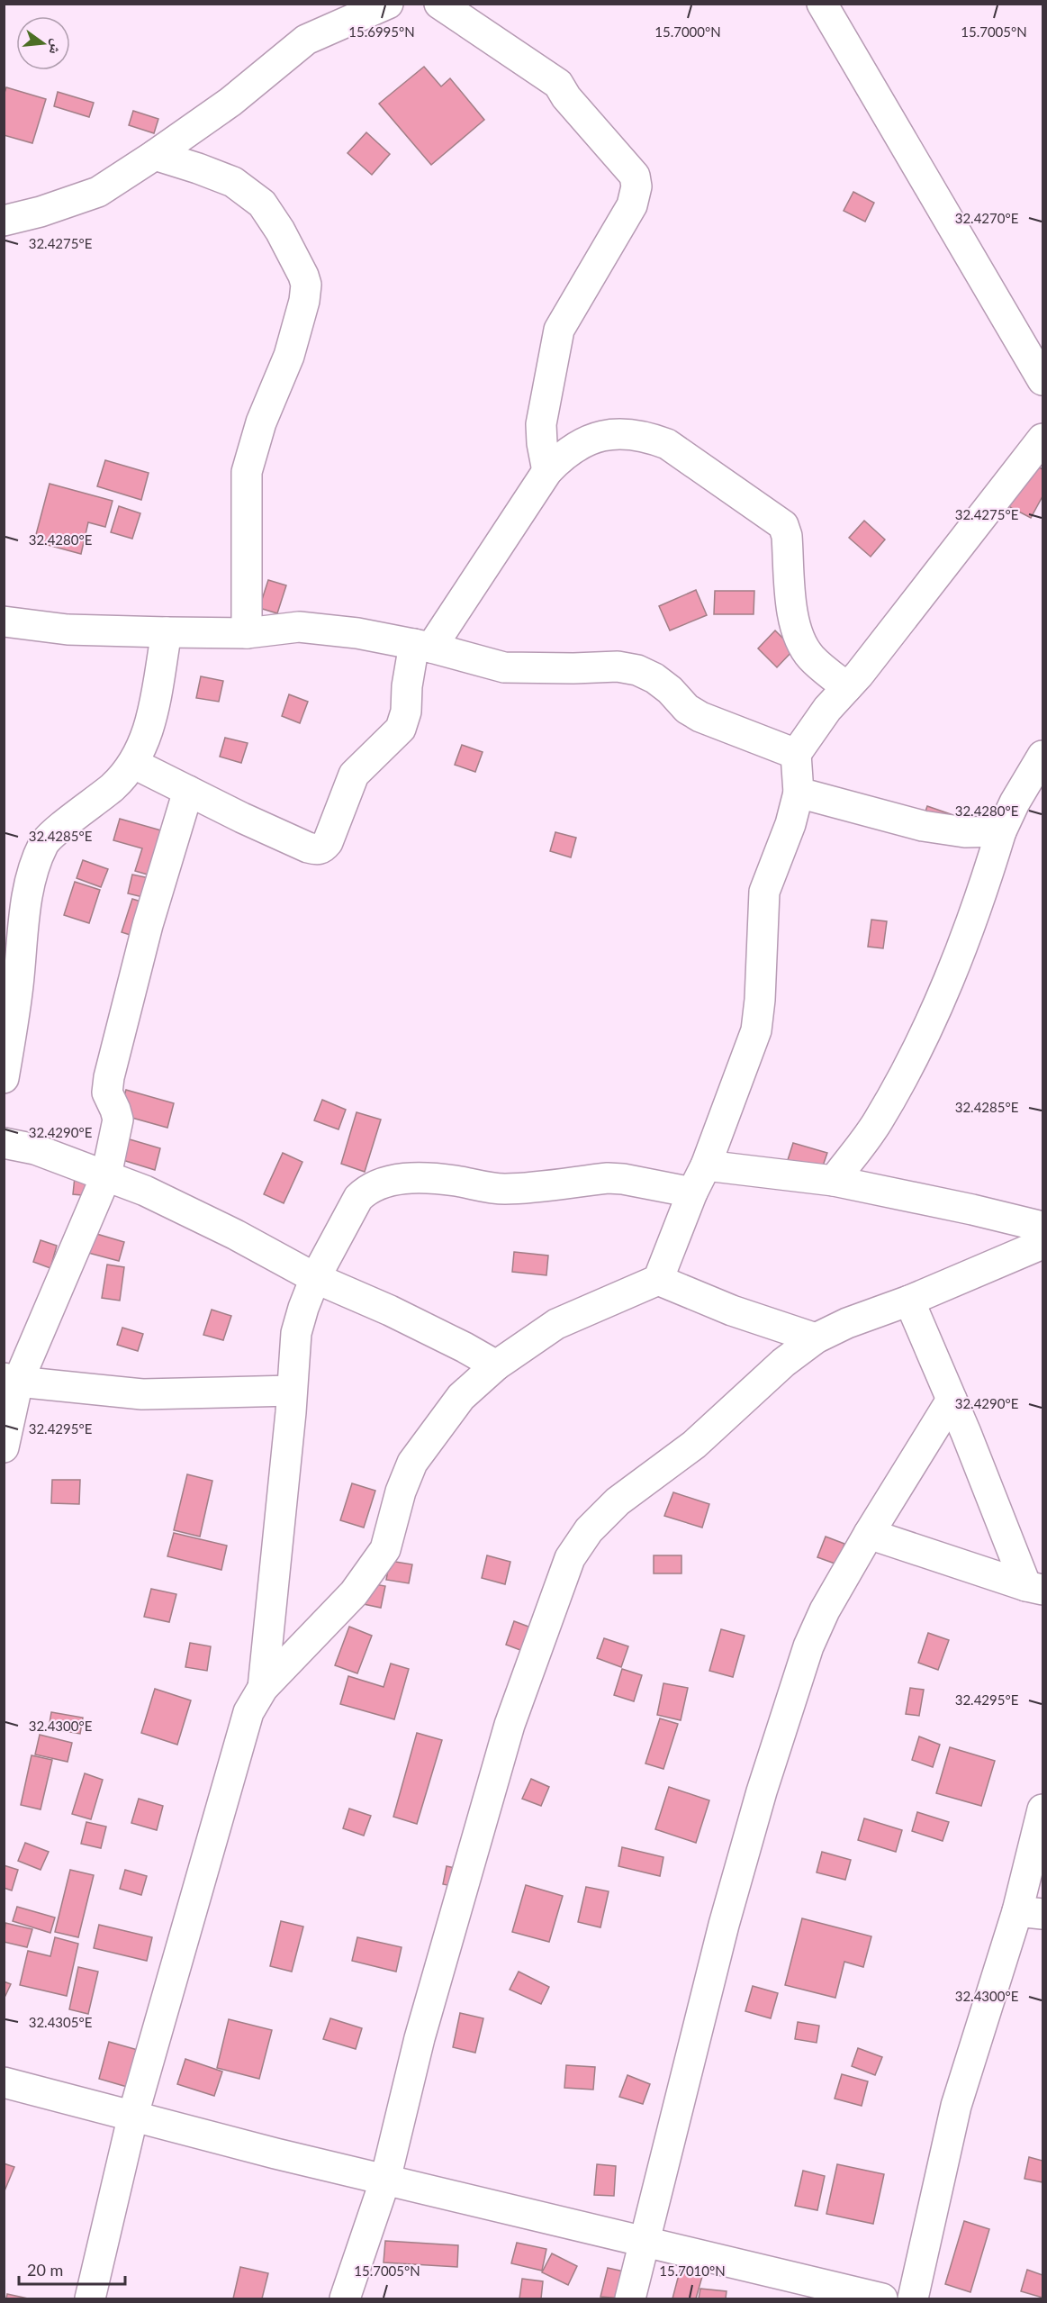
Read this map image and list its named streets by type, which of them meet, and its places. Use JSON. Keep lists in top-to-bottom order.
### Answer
{
  "scale_bar": "20 m",
  "north": "right",
  "coordinates": [
    "15.6995°N",
    "15.7000°N",
    "15.7005°N",
    "32.4270°E",
    "32.4275°E",
    "32.4280°E",
    "32.4285°E",
    "32.4290°E",
    "32.4295°E",
    "32.4300°E",
    "32.4305°E",
    "15.7010°N"
  ]
}
